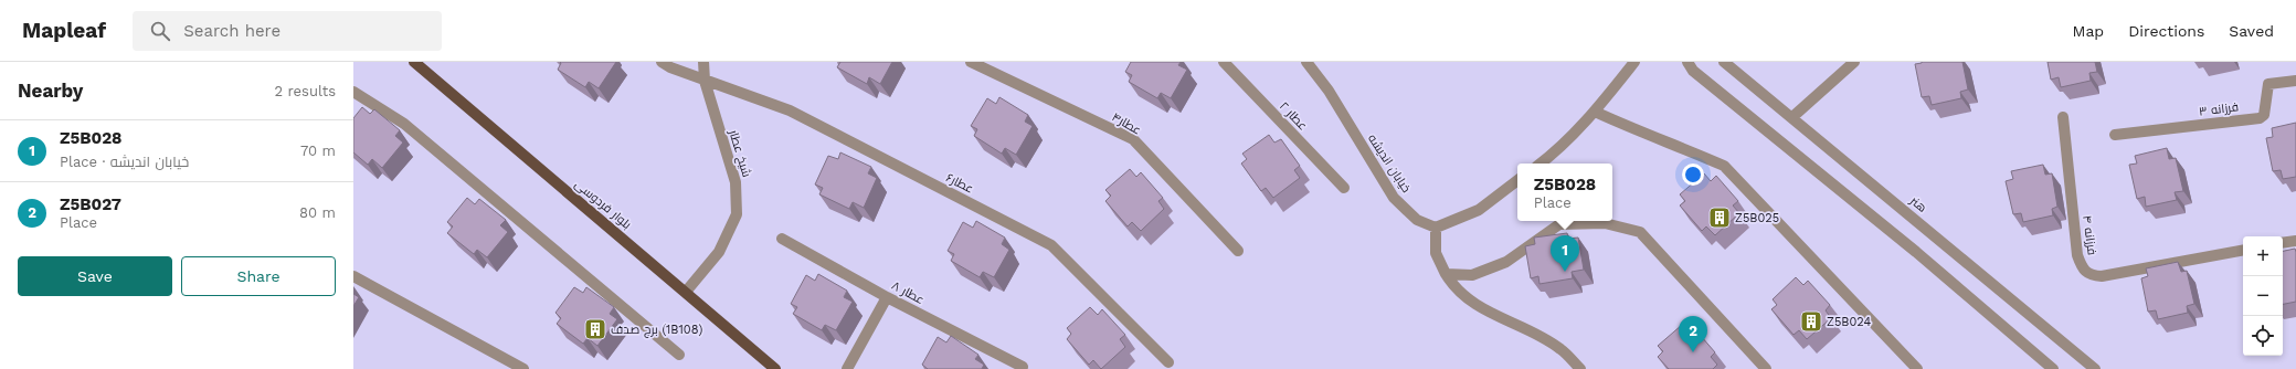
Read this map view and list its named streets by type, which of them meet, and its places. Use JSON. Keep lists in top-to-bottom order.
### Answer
{
  "streets": {
    "main road": ["بلوار فردوسی"],
    "street": [
      "فرزانه ۳",
      "عطار ۲",
      "عطار۴",
      "شیخ عطار",
      "خیابان اندیشه",
      "عطار۶",
      "هنر",
      "فرزانه ۴",
      "عطار ۸"
    ]
  },
  "crossings": [
    ["شیخ عطار", "عطار۶"],
    ["شیخ عطار", "بلوار فردوسی"]
  ],
  "places": {
    "building": ["Z5B025", "Z5B024", "برج صدف (1B108)"]
  },
  "page": {
    "header": "Mapleaf",
    "search": "Search here",
    "nav": ["Map", "Directions", "Saved"],
    "heading": ["Nearby", "2 results"],
    "list": [
      {
        "mark": "1",
        "name": "Z5B028",
        "note": "Place · خیابان اندیشه",
        "value": "70 m"
      },
      {
        "mark": "2",
        "name": "Z5B027",
        "note": "Place",
        "value": "80 m"
      }
    ],
    "popup": ["Z5B028", "Place"],
    "pins": ["1", "2"],
    "map_buttons": ["+", "−"],
    "buttons": ["Save", "Share"]
  }
}
